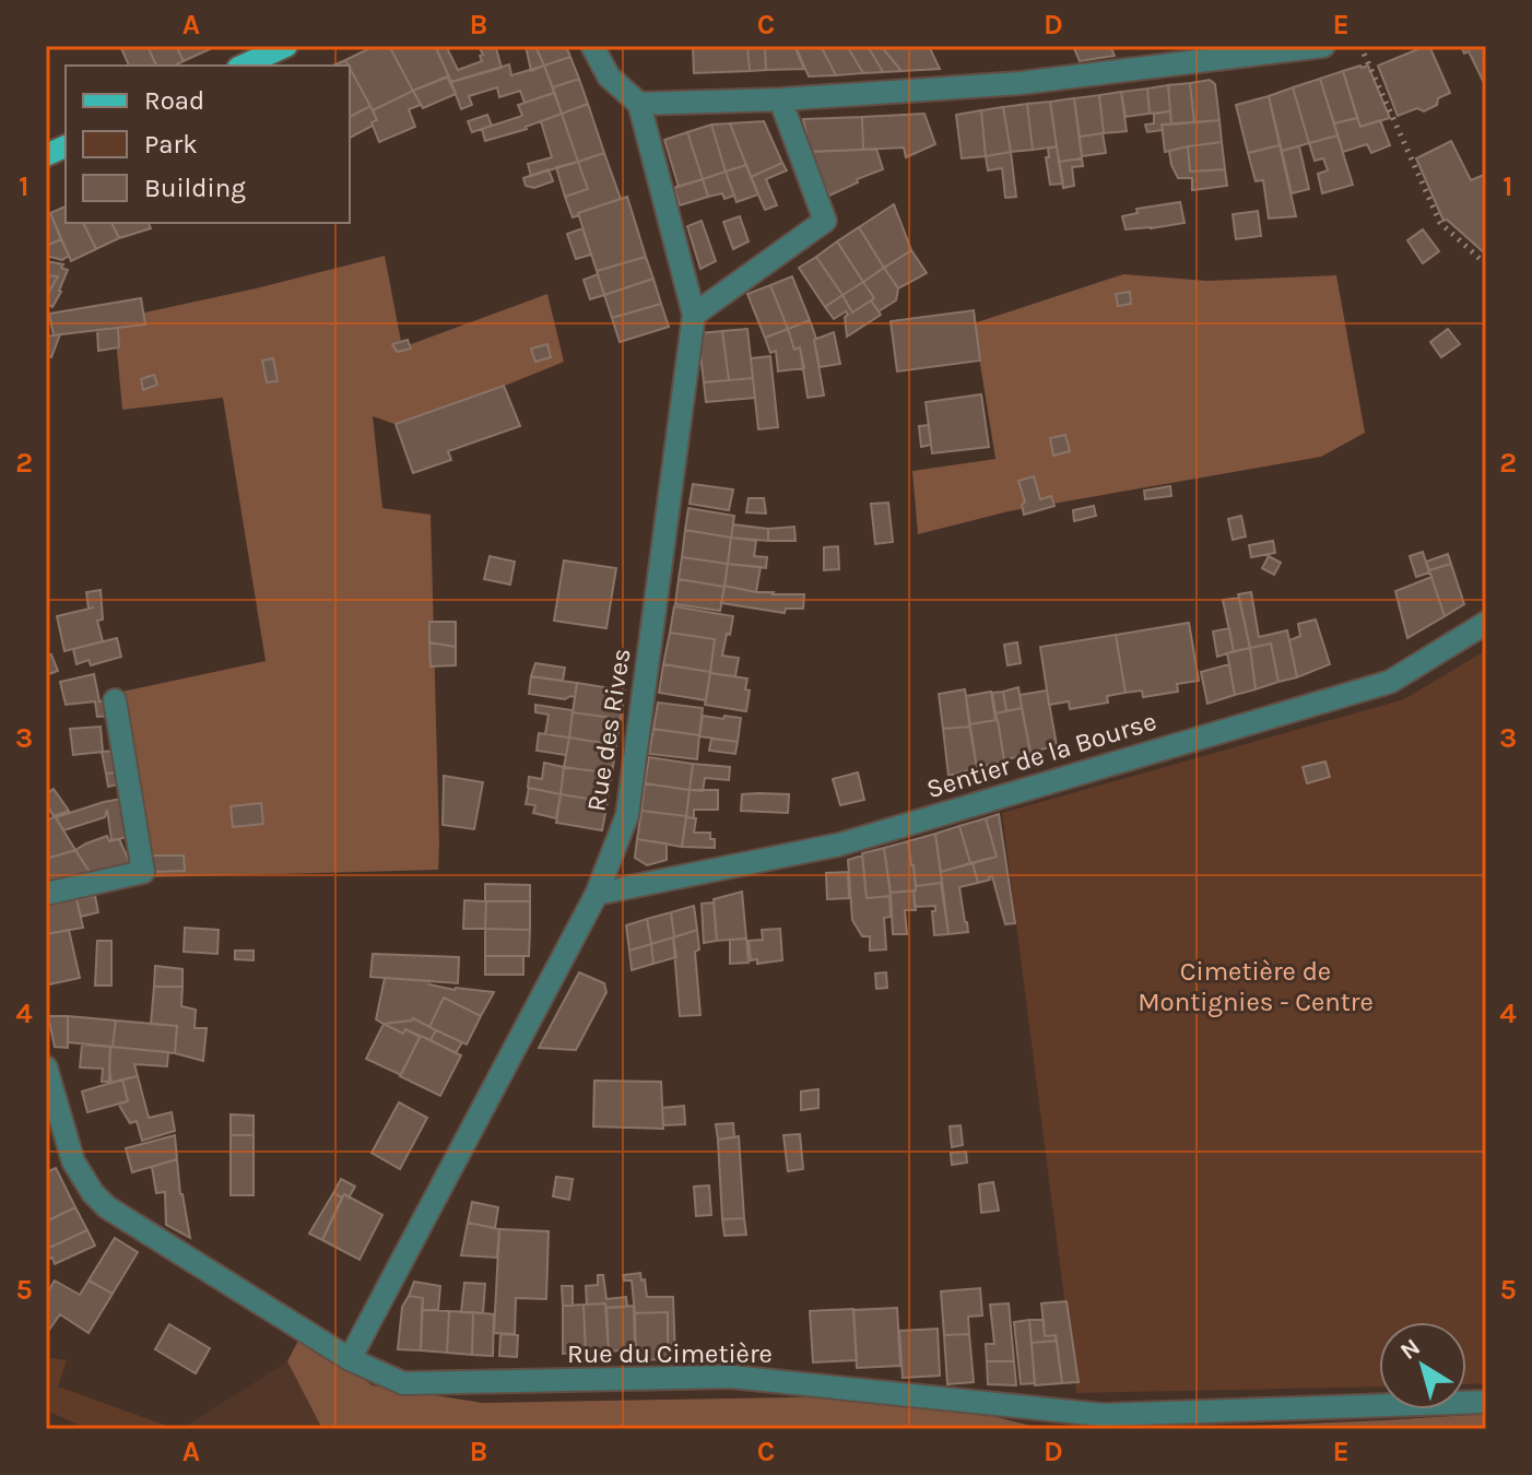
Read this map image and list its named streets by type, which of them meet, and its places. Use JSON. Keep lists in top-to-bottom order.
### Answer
{
  "streets": {
    "street": ["Rue des Rives", "Sentier de la Bourse", "Rue du Cimetière"]
  },
  "crossings": [
    ["Rue des Rives", "Sentier de la Bourse"],
    ["Rue des Rives", "Rue du Cimetière"]
  ],
  "parks": ["Cimetière de Montignies - Centre"],
  "legend": ["Road", "Park", "Building"],
  "north": "top left",
  "grid": {
    "columns": [
      "A",
      "B",
      "C",
      "D",
      "E"
    ],
    "rows": [
      "1",
      "2",
      "3",
      "4",
      "5"
    ]
  }
}
